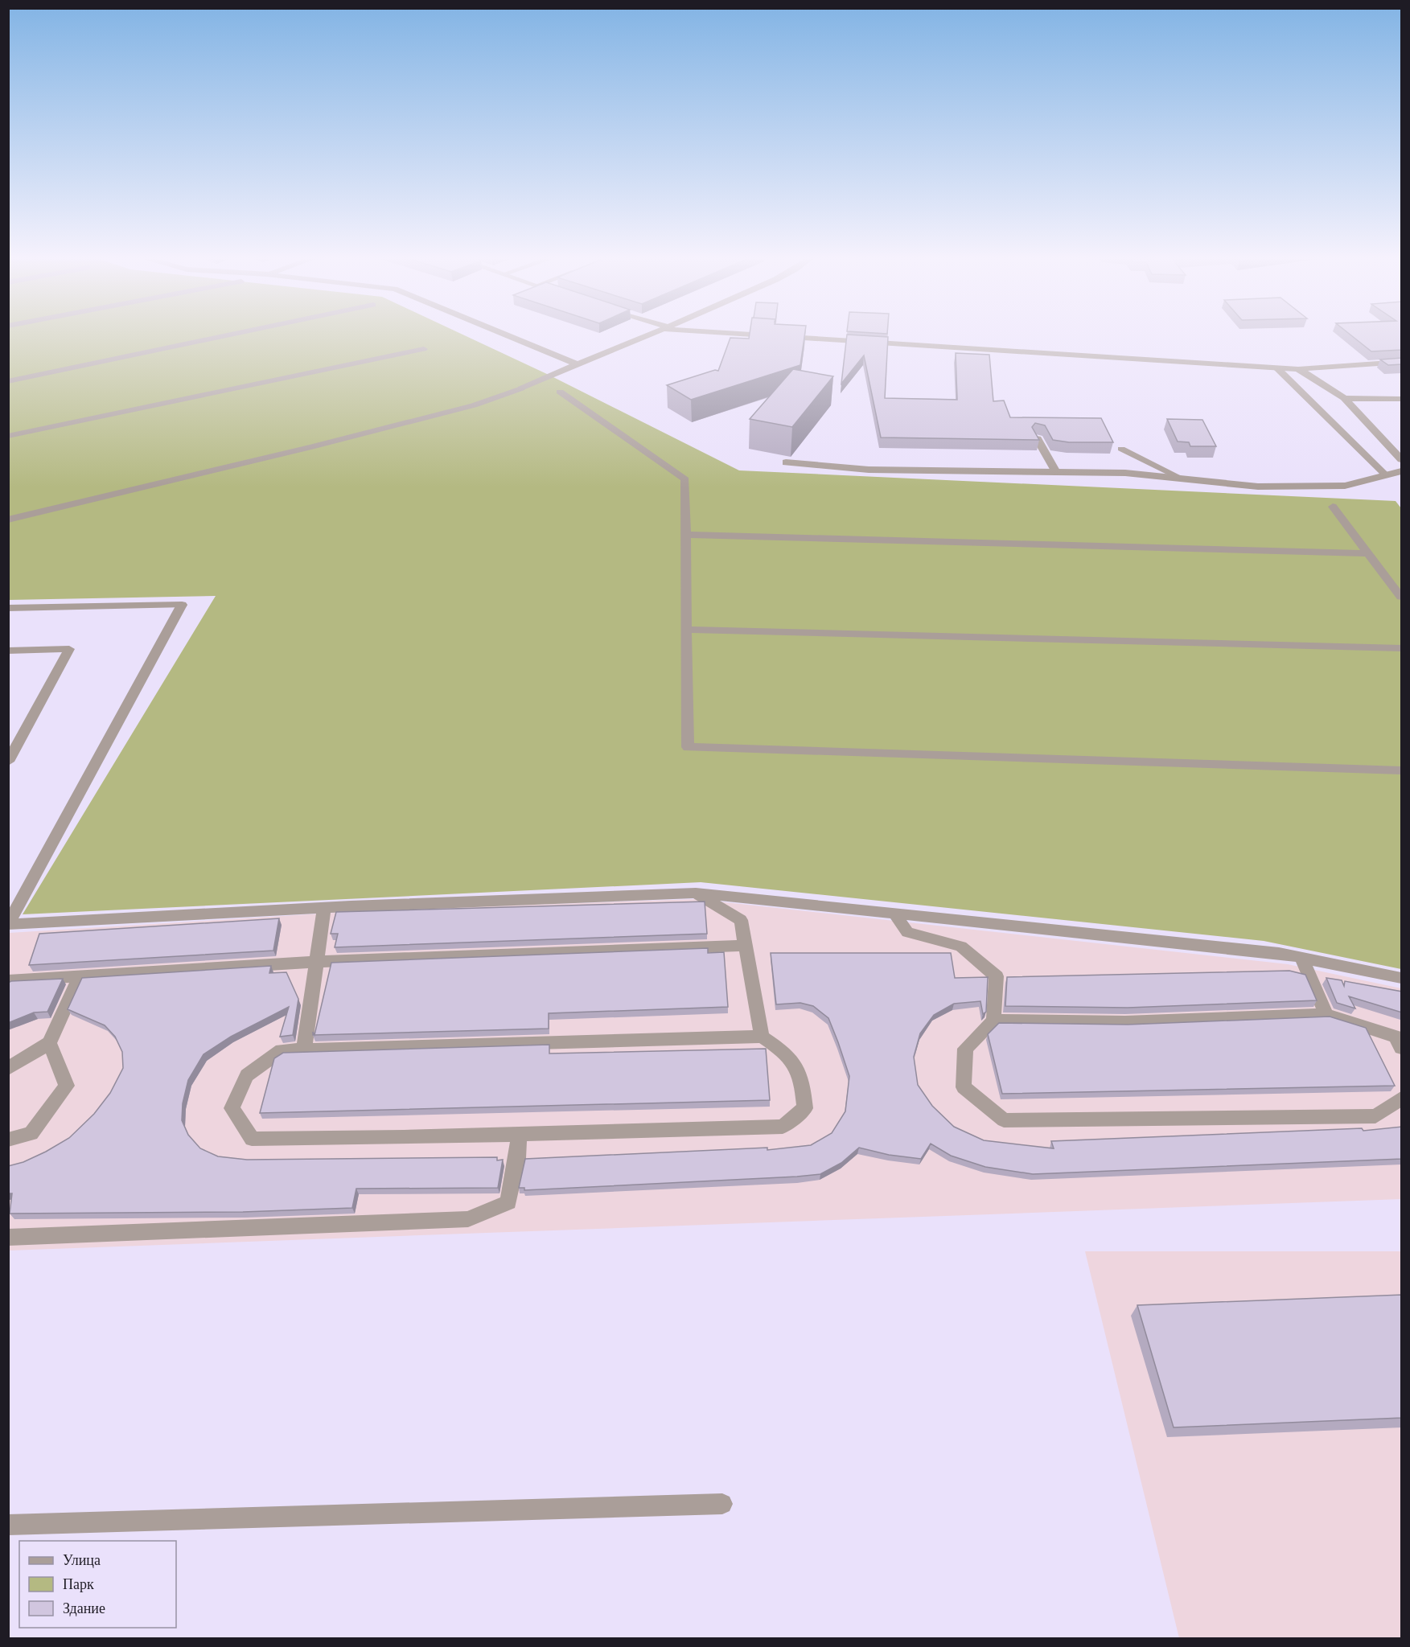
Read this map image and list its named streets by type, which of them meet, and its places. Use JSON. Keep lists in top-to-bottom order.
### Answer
{
  "legend": ["Улица", "Парк", "Здание"]
}
